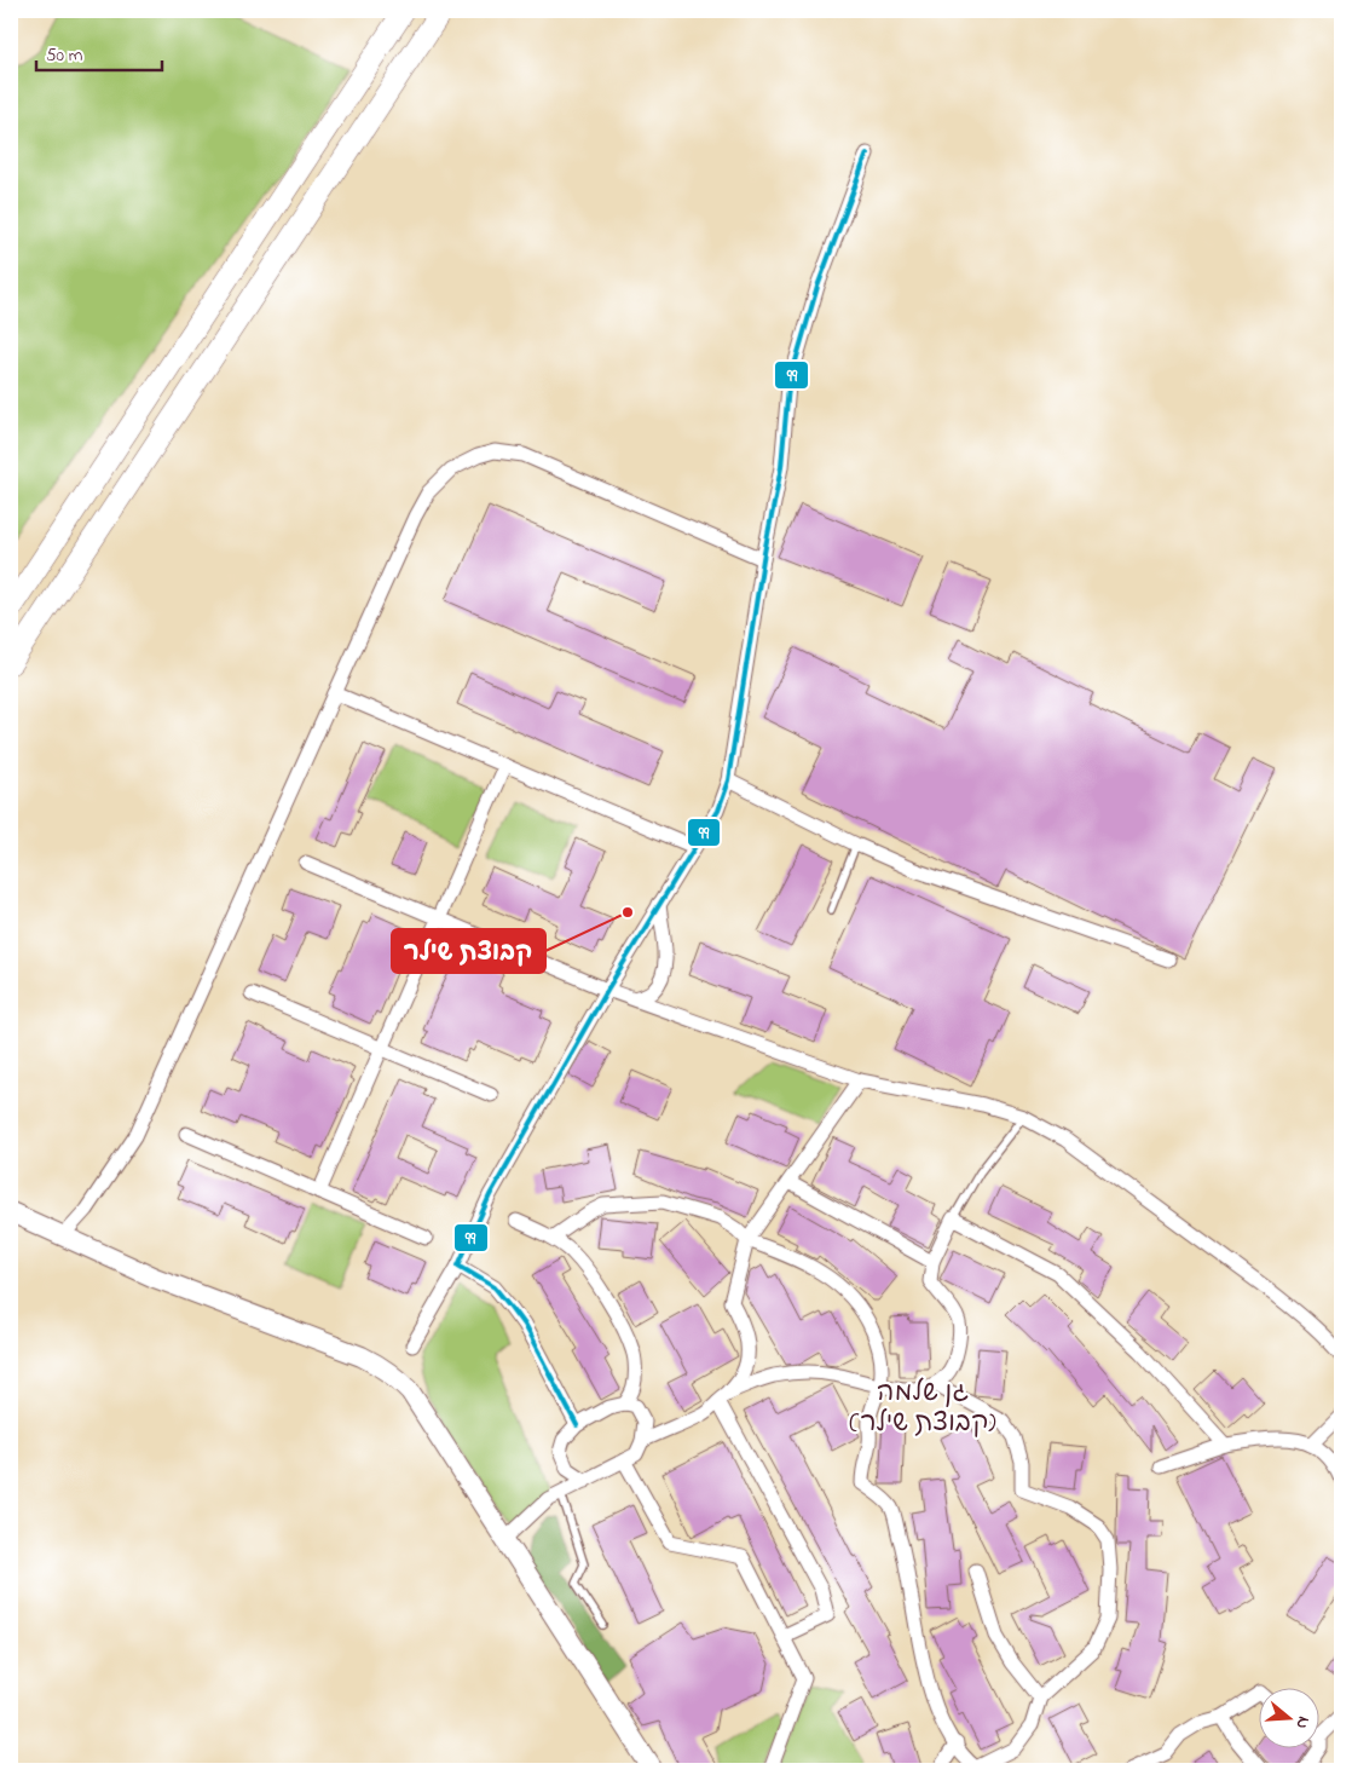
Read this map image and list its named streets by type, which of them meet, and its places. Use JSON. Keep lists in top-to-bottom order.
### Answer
{
  "districts": ["גן שלמה (קבוצת שילר)"],
  "places": ["קבוצת שילר"],
  "lines": ["transit line 99"],
  "scale_bar": "50 m",
  "north": "right"
}
